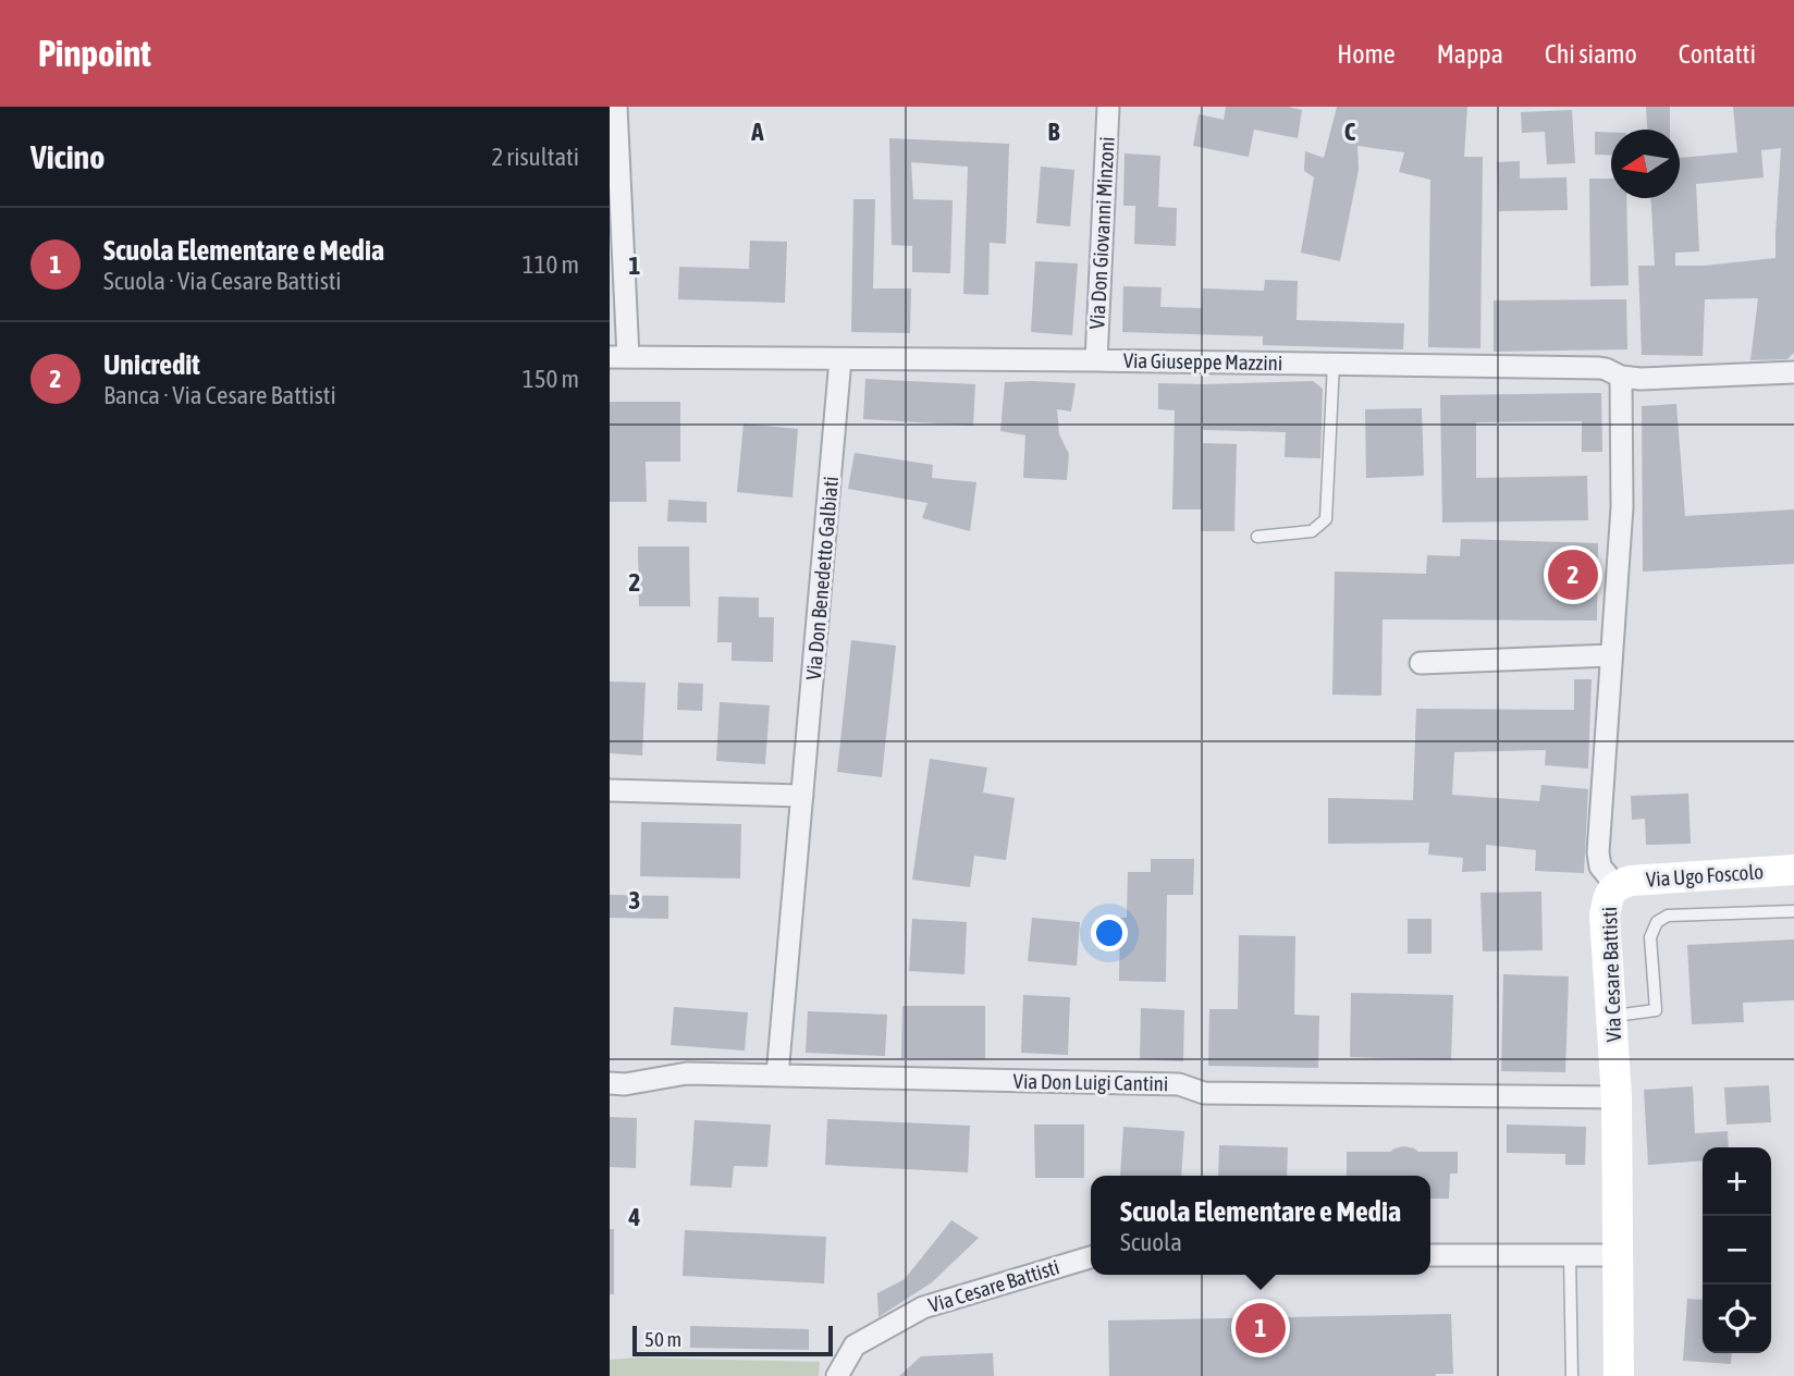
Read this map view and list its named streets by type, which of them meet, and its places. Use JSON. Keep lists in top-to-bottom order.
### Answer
{
  "streets": {
    "street": [
      "Via Don Giovanni Minzoni",
      "Via Giuseppe Mazzini",
      "Via Don Benedetto Galbiati",
      "Via Ugo Foscolo",
      "Via Cesare Battisti",
      "Via Don Luigi Cantini"
    ]
  },
  "crossings": [
    ["Via Don Giovanni Minzoni", "Via Giuseppe Mazzini"],
    ["Via Giuseppe Mazzini", "Via Don Benedetto Galbiati"],
    ["Via Giuseppe Mazzini", "Via Cesare Battisti"],
    ["Via Don Benedetto Galbiati", "Via Don Luigi Cantini"],
    ["Via Ugo Foscolo", "Via Cesare Battisti"],
    ["Via Cesare Battisti", "Via Don Luigi Cantini"]
  ],
  "scale_bar": "50 m",
  "north": "left",
  "page": {
    "header": "Pinpoint",
    "nav": [
      "Home",
      "Mappa",
      "Chi siamo",
      "Contatti"
    ],
    "heading": ["Vicino", "2 risultati"],
    "list": [
      {
        "mark": "1",
        "name": "Scuola Elementare e Media",
        "note": "Scuola · Via Cesare Battisti",
        "value": "110 m"
      },
      {
        "mark": "2",
        "name": "Unicredit",
        "note": "Banca · Via Cesare Battisti",
        "value": "150 m"
      }
    ],
    "pins": ["2", "1"],
    "map_buttons": ["+", "−"],
    "popup": ["Scuola Elementare e Media", "Scuola"],
    "scale": "50 m"
  },
  "grid": {
    "columns": ["A", "B", "C"],
    "rows": [
      "1",
      "2",
      "3",
      "4"
    ]
  }
}
